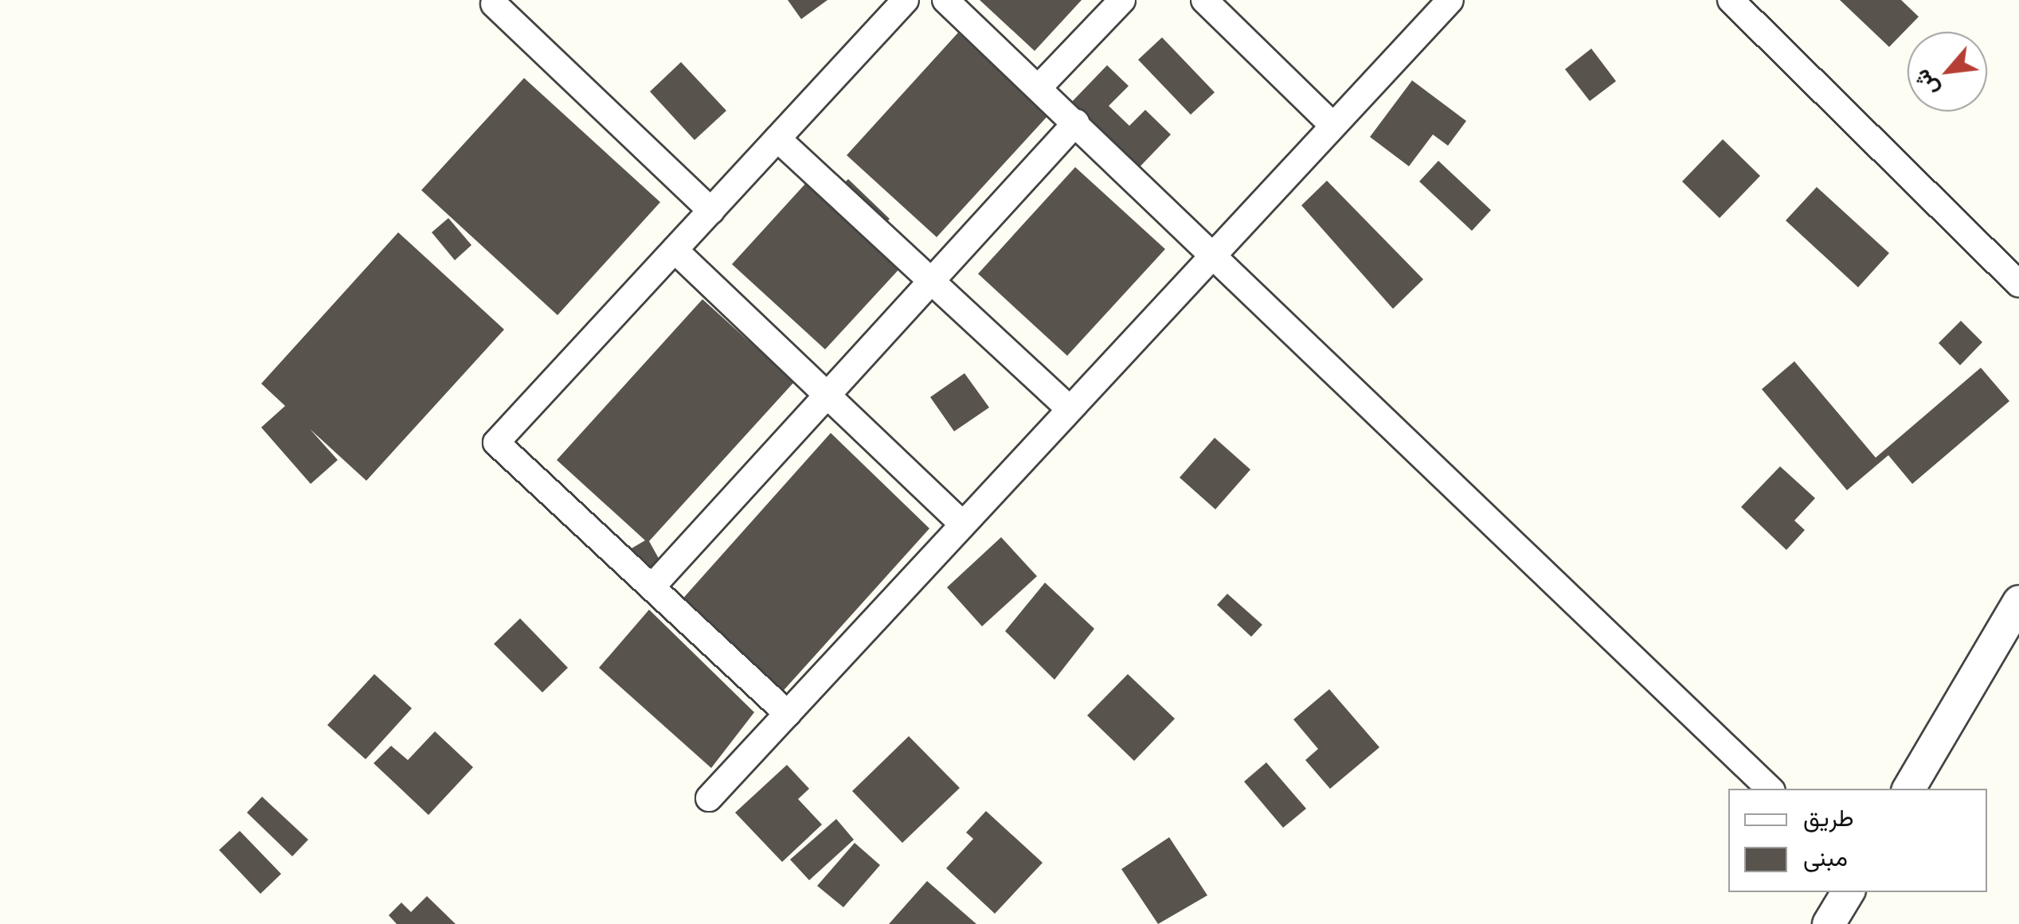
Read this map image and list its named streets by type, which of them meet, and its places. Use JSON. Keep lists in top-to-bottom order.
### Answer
{
  "legend": ["طريق", "مبنى"],
  "north": "bottom left"
}
